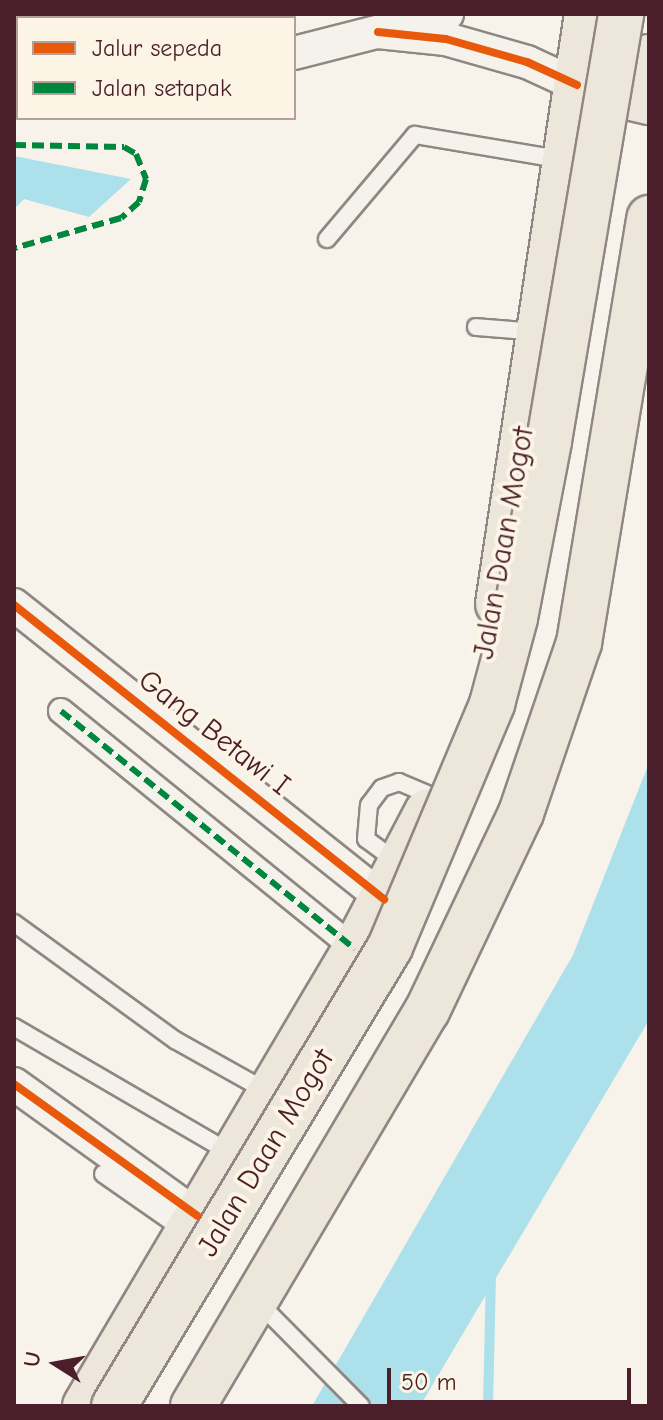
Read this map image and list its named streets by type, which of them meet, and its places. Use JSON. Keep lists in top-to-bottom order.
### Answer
{
  "streets": {
    "main road": ["Jalan Daan Mogot"],
    "street": ["Gang Betawi I"]
  },
  "crossings": [
    ["Jalan Daan Mogot", "Gang Betawi I"]
  ],
  "legend": ["Jalur sepeda", "Jalan setapak"],
  "scale_bar": "50 m",
  "north": "left"
}
